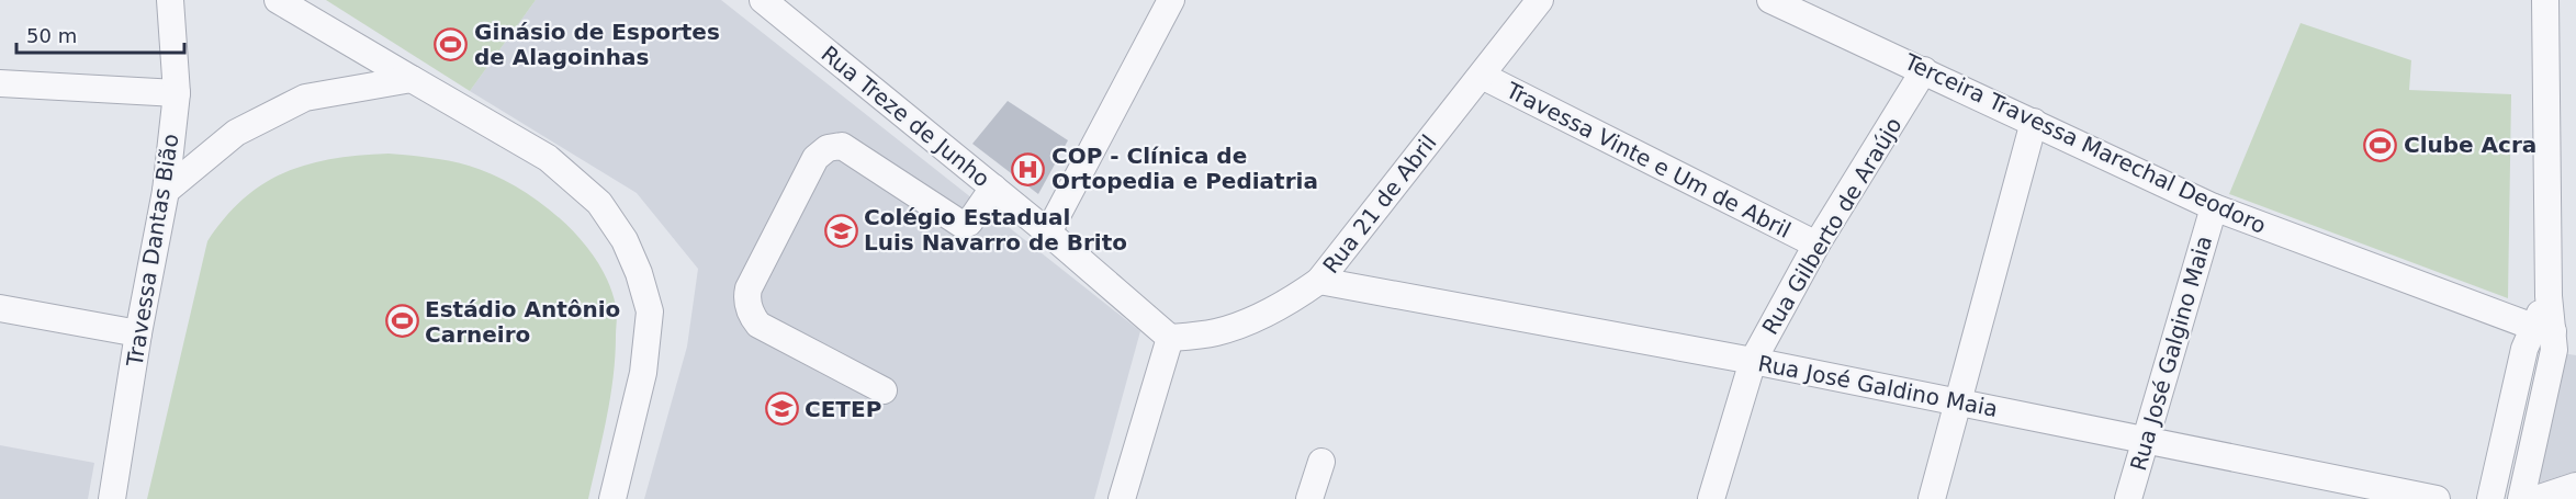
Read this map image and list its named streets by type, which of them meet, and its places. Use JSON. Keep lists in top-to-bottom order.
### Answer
{
  "streets": {
    "street": [
      "Rua Treze de Junho",
      "Terceira Travessa Marechal Deodoro",
      "Travessa Vinte e Um de Abril",
      "Rua 21 de Abril",
      "Rua Gilberto de Araújo",
      "Travessa Dantas Bião",
      "Rua José Galgino Maia",
      "Rua José Galdino Maia"
    ]
  },
  "crossings": [
    ["Rua Treze de Junho", "Rua 21 de Abril"],
    ["Terceira Travessa Marechal Deodoro", "Rua Gilberto de Araújo"],
    ["Terceira Travessa Marechal Deodoro", "Rua José Galgino Maia"],
    ["Travessa Vinte e Um de Abril", "Rua 21 de Abril"],
    ["Travessa Vinte e Um de Abril", "Rua Gilberto de Araújo"],
    ["Rua 21 de Abril", "Rua José Galdino Maia"],
    ["Rua Gilberto de Araújo", "Rua José Galdino Maia"],
    ["Rua José Galgino Maia", "Rua José Galdino Maia"]
  ],
  "places": {
    "sports": ["Ginásio de Esportes de Alagoinhas", "Clube Acra", "Estádio Antônio Carneiro"],
    "hospital": ["COP - Clínica de Ortopedia e Pediatria"],
    "school or university": ["Colégio Estadual Luis Navarro de Brito", "CETEP"]
  },
  "scale_bar": "50 m"
}
